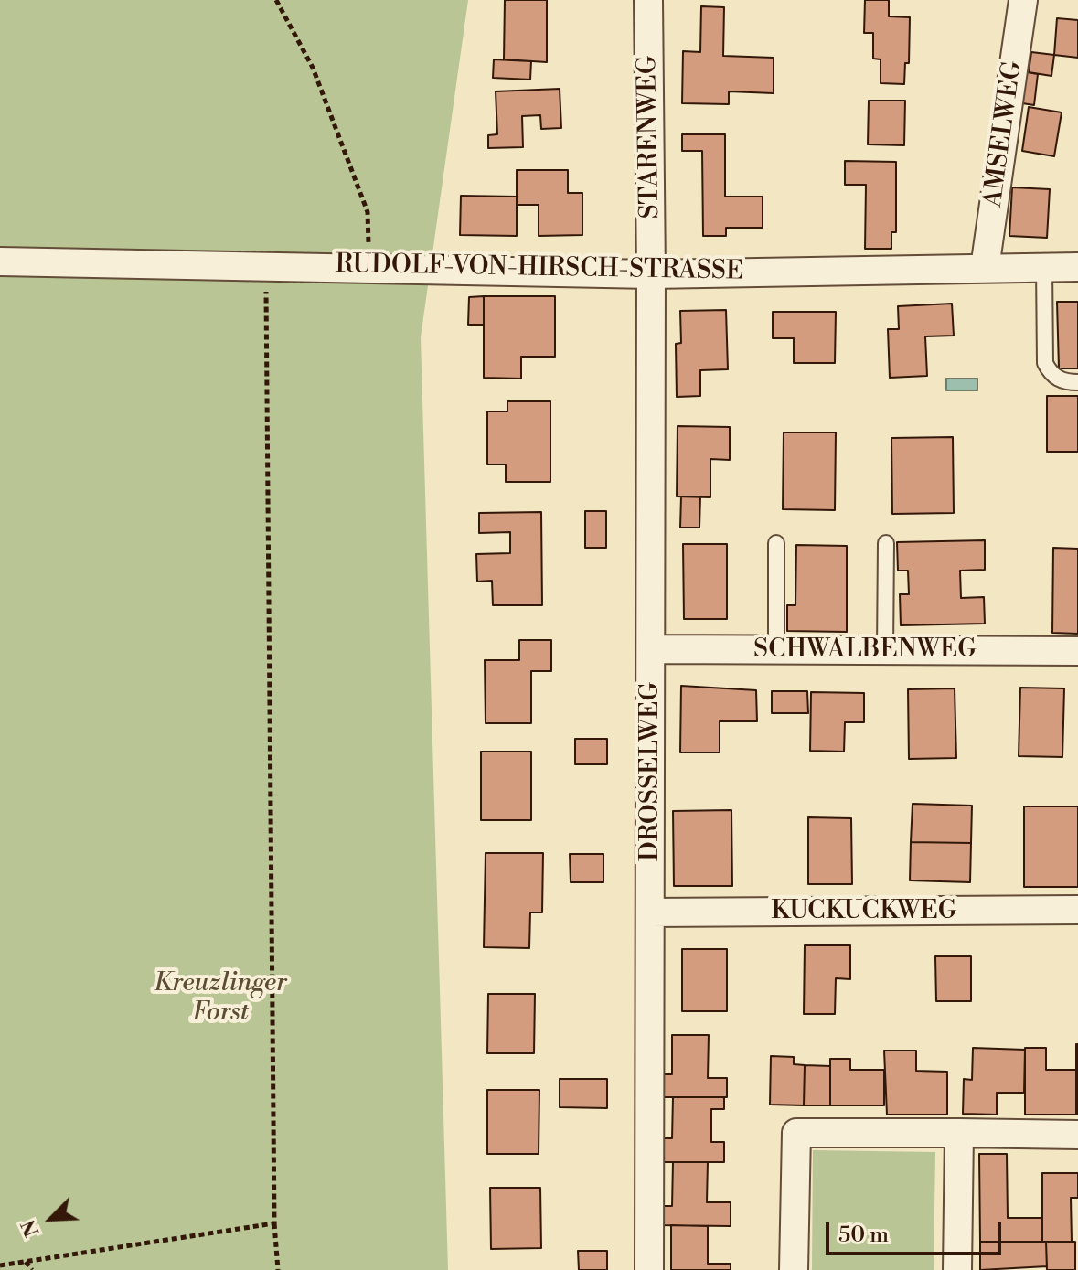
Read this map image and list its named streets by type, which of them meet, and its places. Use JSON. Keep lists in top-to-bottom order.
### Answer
{
  "streets": {
    "street": [
      "AMSELWEG",
      "STARENWEG",
      "RUDOLF-VON-HIRSCH-STRASSE",
      "SCHWALBENWEG",
      "DROSSELWEG",
      "KUCKUCKWEG"
    ]
  },
  "crossings": [
    ["AMSELWEG", "RUDOLF-VON-HIRSCH-STRASSE"],
    ["STARENWEG", "RUDOLF-VON-HIRSCH-STRASSE"],
    ["STARENWEG", "DROSSELWEG"],
    ["RUDOLF-VON-HIRSCH-STRASSE", "DROSSELWEG"],
    ["SCHWALBENWEG", "DROSSELWEG"],
    ["DROSSELWEG", "KUCKUCKWEG"]
  ],
  "parks": ["Kreuzlinger Forst"],
  "scale_bar": "50 m",
  "north": "bottom left"
}
